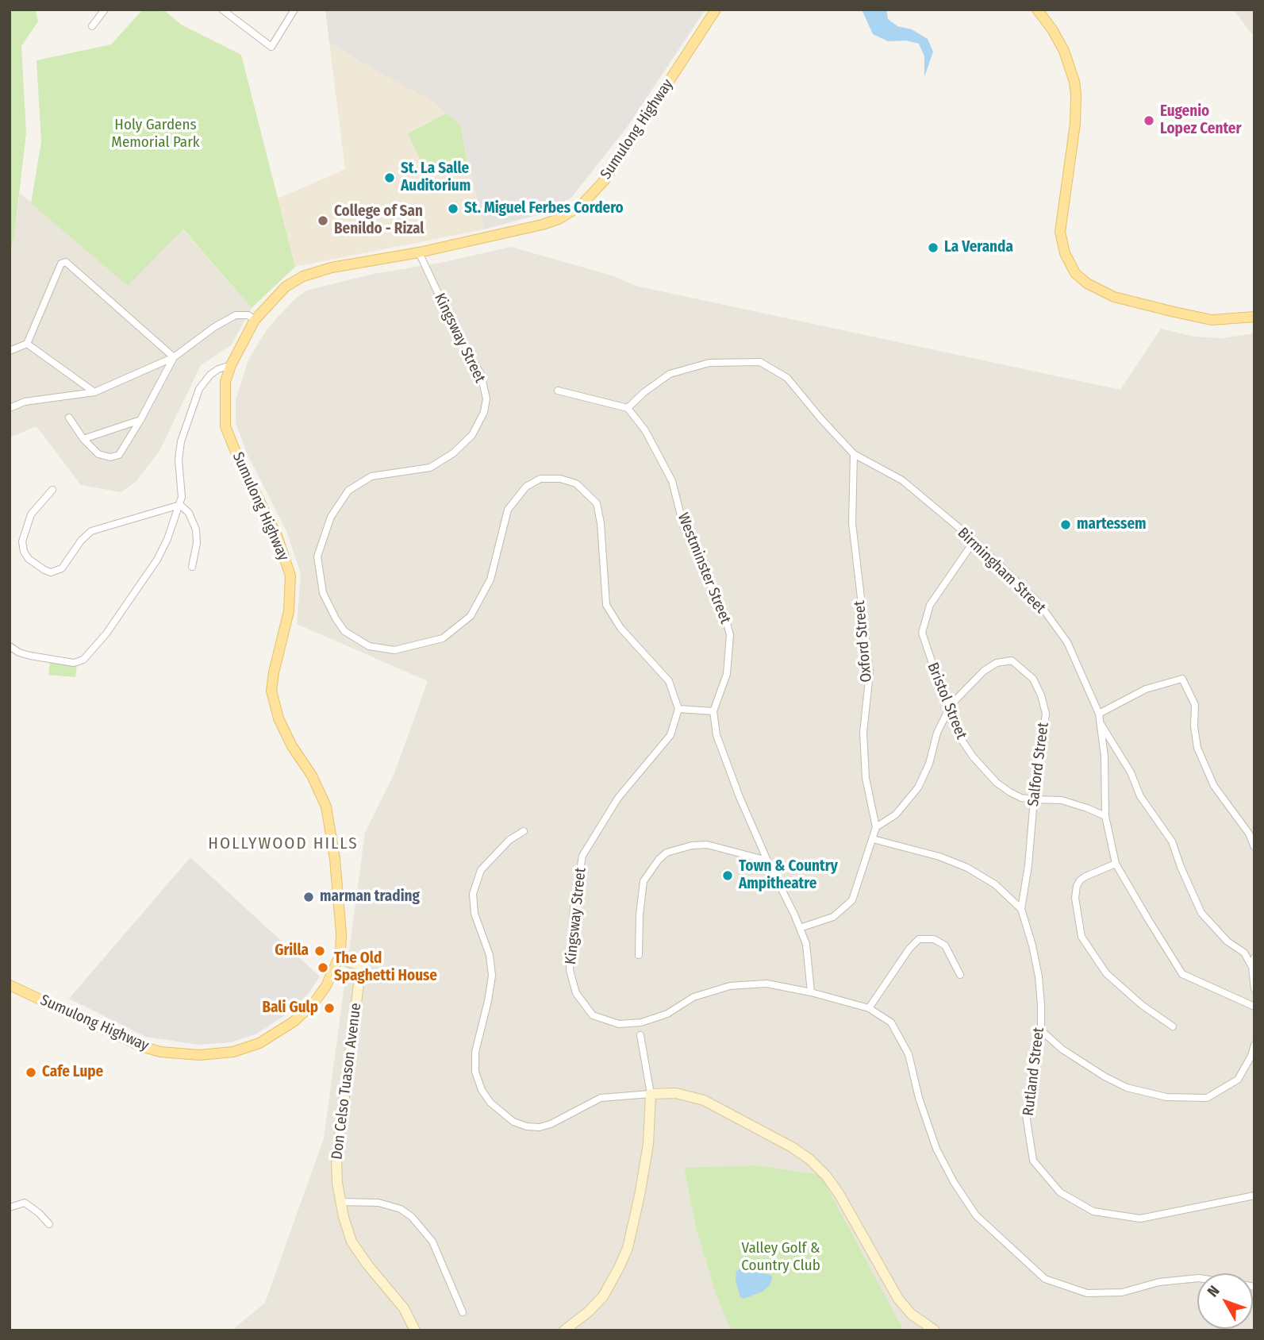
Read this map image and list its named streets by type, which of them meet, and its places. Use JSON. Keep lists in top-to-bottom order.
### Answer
{
  "streets": {
    "main road": ["Sumulong Highway"],
    "street": [
      "Kingsway Street",
      "Westminster Street",
      "Birmingham Street",
      "Oxford Street",
      "Bristol Street",
      "Salford Street",
      "Rutland Street",
      "Don Celso Tuason Avenue"
    ]
  },
  "crossings": [
    ["Sumulong Highway", "Kingsway Street"],
    ["Sumulong Highway", "Don Celso Tuason Avenue"],
    ["Kingsway Street", "Westminster Street"],
    ["Westminster Street", "Birmingham Street"],
    ["Birmingham Street", "Oxford Street"],
    ["Birmingham Street", "Bristol Street"],
    ["Oxford Street", "Salford Street"],
    ["Bristol Street", "Salford Street"],
    ["Salford Street", "Rutland Street"]
  ],
  "districts": ["HOLLYWOOD HILLS"],
  "parks": ["Holy Gardens Memorial Park", "Valley Golf & Country Club"],
  "places": [
    "Eugenio Lopez Center",
    "St. La Salle Auditorium",
    "St. Miguel Ferbes Cordero",
    "College of San Benildo - Rizal",
    "La Veranda",
    "martessem",
    "Town & Country Ampitheatre",
    "marman trading",
    "Grilla",
    "The Old Spaghetti House",
    "Bali Gulp",
    "Cafe Lupe"
  ],
  "north": "top left"
}
